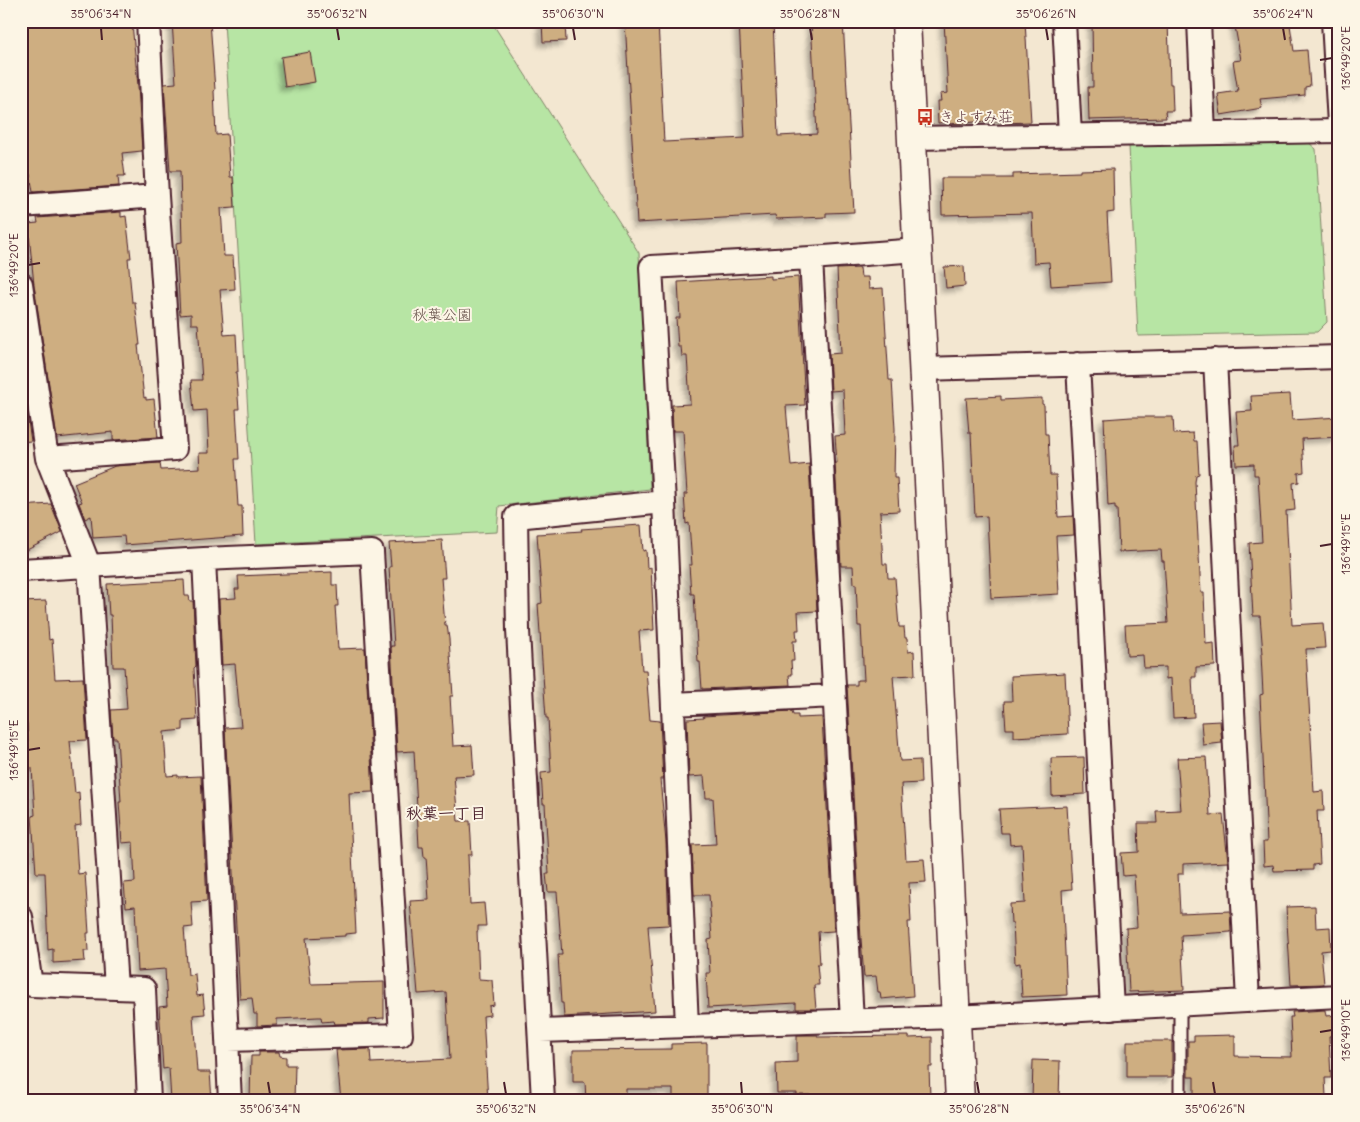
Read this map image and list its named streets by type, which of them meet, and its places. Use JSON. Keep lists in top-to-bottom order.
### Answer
{
  "districts": ["秋葉一丁目"],
  "parks": ["秋葉公園"],
  "places": {
    "bus stop": ["きよすみ荘"]
  },
  "coordinates": [
    "35°06'34\"N",
    "35°06'32\"N",
    "35°06'30\"N",
    "35°06'28\"N",
    "35°06'26\"N",
    "35°06'24\"N",
    "136°49'20\"E",
    "136°49'15\"E",
    "136°49'10\"E"
  ]
}
